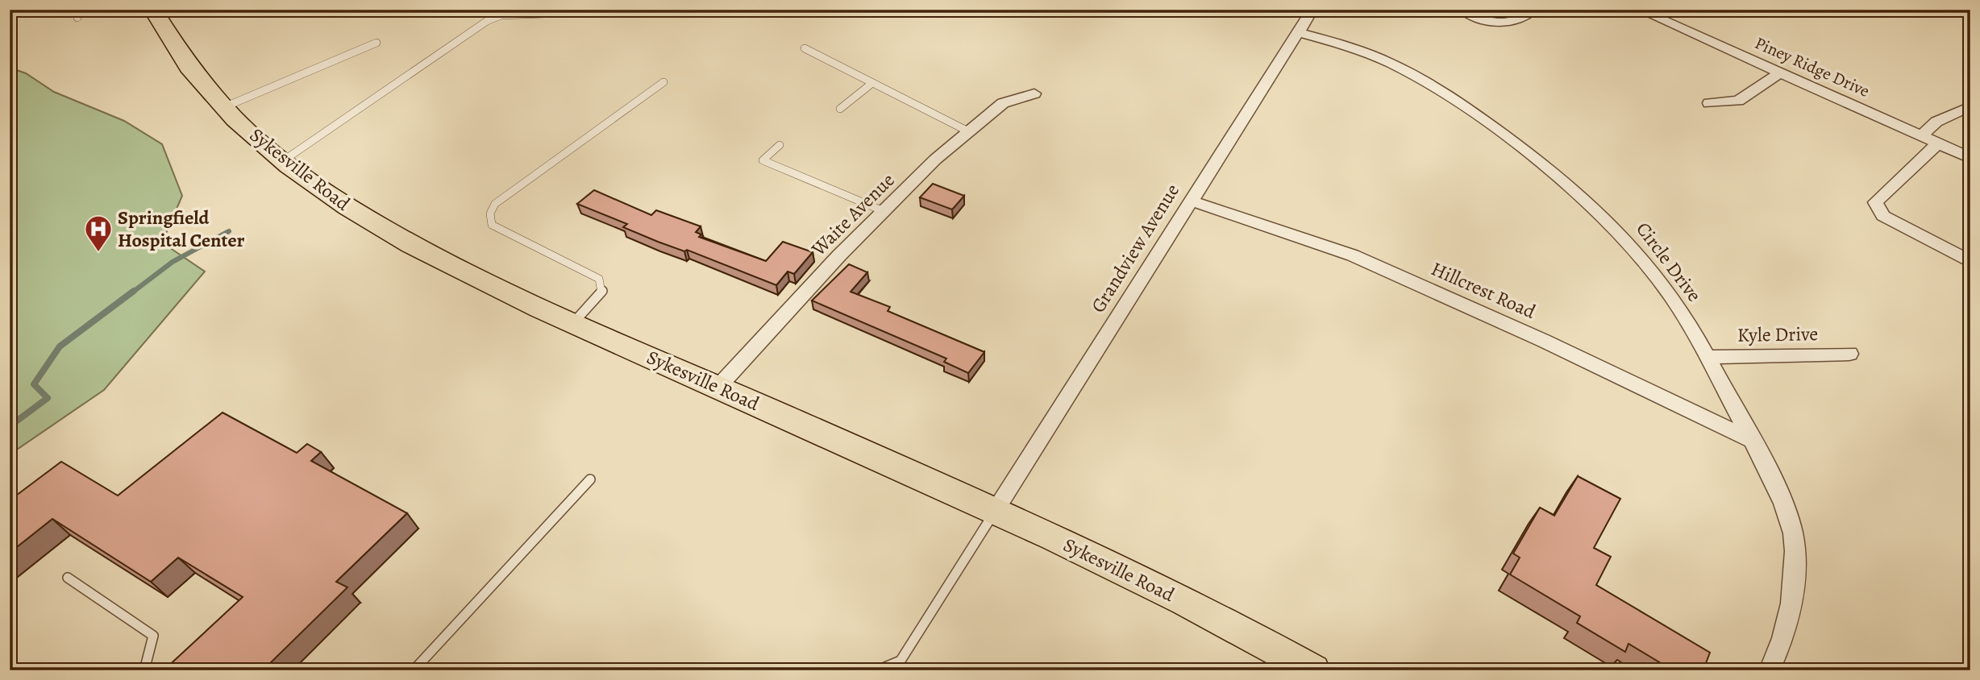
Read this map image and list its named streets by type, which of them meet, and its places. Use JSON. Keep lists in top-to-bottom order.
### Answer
{
  "streets": {
    "main road": ["Sykesville Road"],
    "street": [
      "Piney Ridge Drive",
      "Waite Avenue",
      "Grandview Avenue",
      "Circle Drive",
      "Hillcrest Road",
      "Kyle Drive"
    ]
  },
  "crossings": [
    ["Sykesville Road", "Waite Avenue"],
    ["Sykesville Road", "Grandview Avenue"],
    ["Grandview Avenue", "Circle Drive"],
    ["Grandview Avenue", "Hillcrest Road"],
    ["Circle Drive", "Hillcrest Road"],
    ["Circle Drive", "Kyle Drive"]
  ],
  "places": {
    "hospital": ["Springfield Hospital Center"]
  }
}
